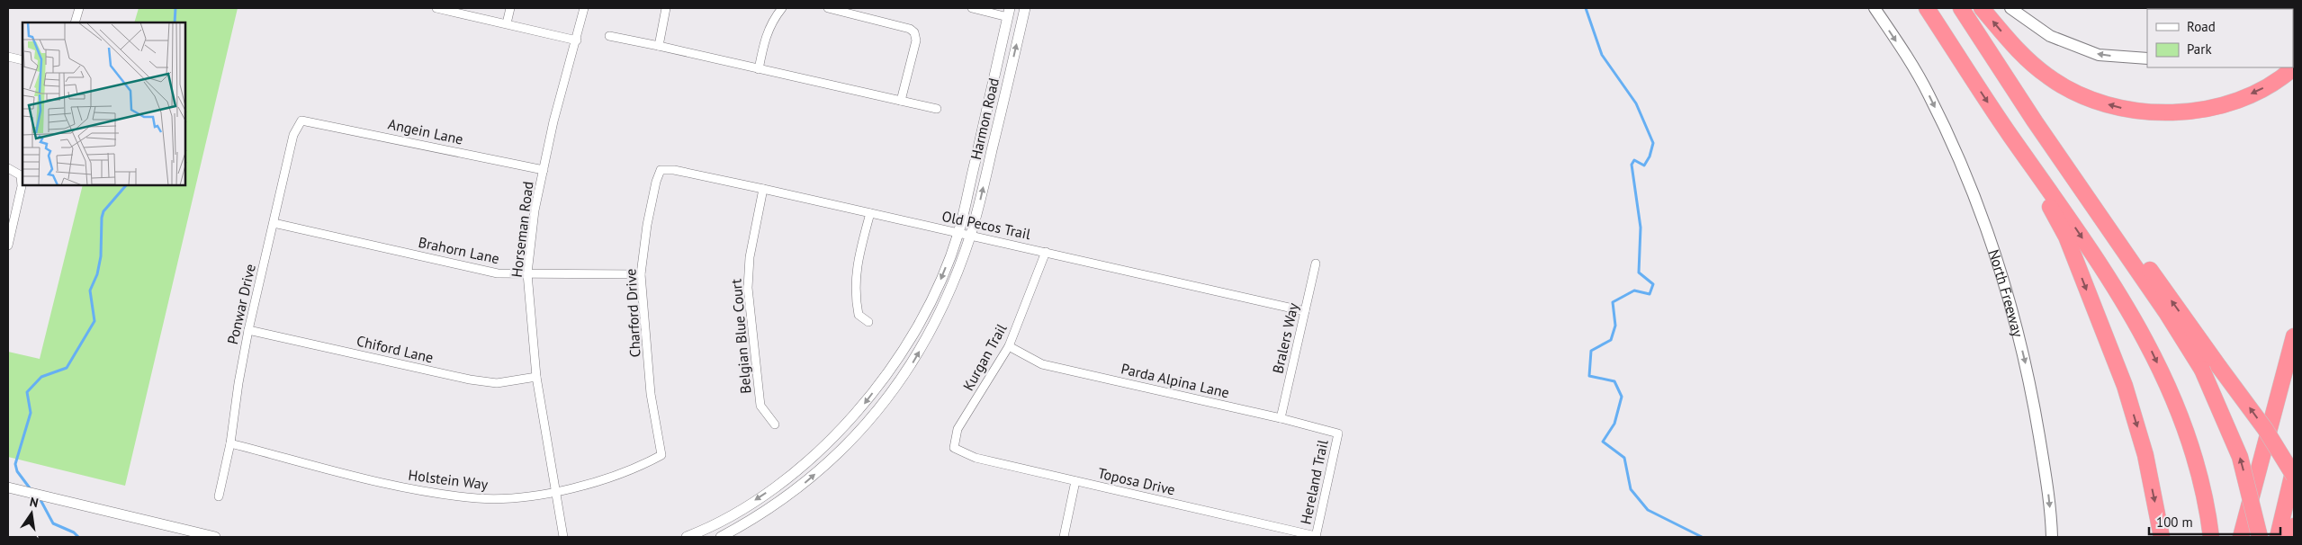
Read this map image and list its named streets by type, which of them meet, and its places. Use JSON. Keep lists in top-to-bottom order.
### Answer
{
  "streets": {
    "main road": ["North Freeway"],
    "street": [
      "Harmon Road",
      "Angein Lane",
      "Old Pecos Trail",
      "Horseman Road",
      "Brahorn Lane",
      "Ponwar Drive",
      "Charford Drive",
      "Belgian Blue Court",
      "Bralers Way",
      "Chiford Lane",
      "Kurgan Trail",
      "Parda Alpina Lane",
      "Holstein Way",
      "Toposa Drive",
      "Hereland Trail"
    ]
  },
  "crossings": [
    ["Harmon Road", "Old Pecos Trail"],
    ["Angein Lane", "Horseman Road"],
    ["Angein Lane", "Ponwar Drive"],
    ["Old Pecos Trail", "Charford Drive"],
    ["Old Pecos Trail", "Belgian Blue Court"],
    ["Old Pecos Trail", "Bralers Way"],
    ["Old Pecos Trail", "Kurgan Trail"],
    ["Horseman Road", "Brahorn Lane"],
    ["Horseman Road", "Chiford Lane"],
    ["Horseman Road", "Holstein Way"],
    ["Brahorn Lane", "Ponwar Drive"],
    ["Brahorn Lane", "Charford Drive"],
    ["Ponwar Drive", "Chiford Lane"],
    ["Ponwar Drive", "Holstein Way"],
    ["Charford Drive", "Holstein Way"],
    ["Bralers Way", "Parda Alpina Lane"],
    ["Kurgan Trail", "Parda Alpina Lane"],
    ["Kurgan Trail", "Toposa Drive"],
    ["Parda Alpina Lane", "Hereland Trail"],
    ["Toposa Drive", "Hereland Trail"]
  ],
  "one_way": ["North Freeway"],
  "legend": ["Road", "Park"],
  "scale_bar": "100 m",
  "north": "top"
}
